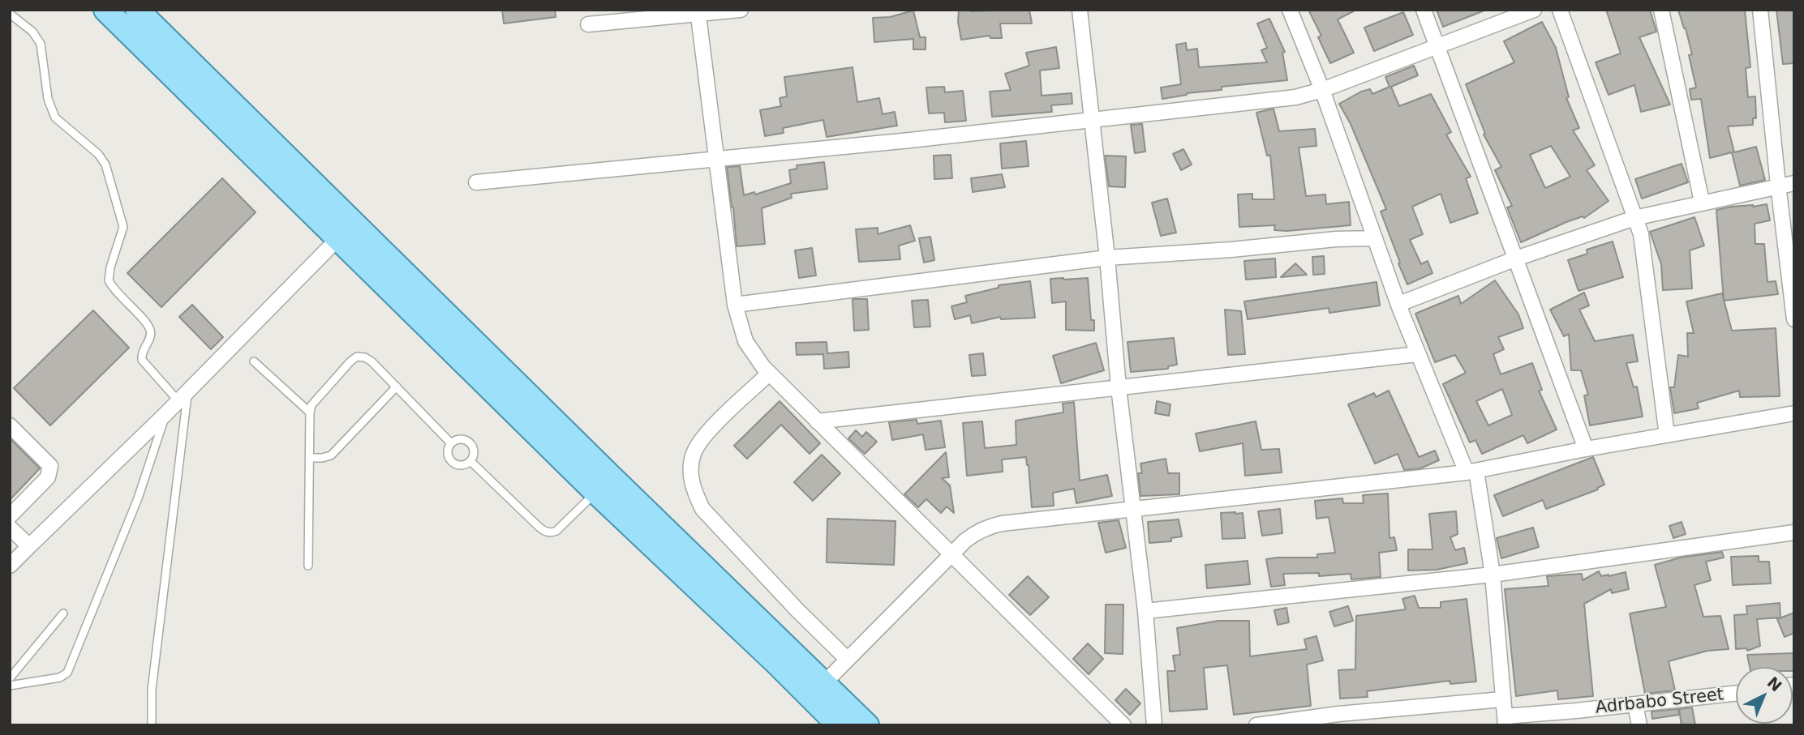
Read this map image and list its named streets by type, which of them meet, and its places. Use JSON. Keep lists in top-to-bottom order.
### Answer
{
  "streets": {
    "street": ["Adrbabo Street"]
  },
  "north": "top right"
}
